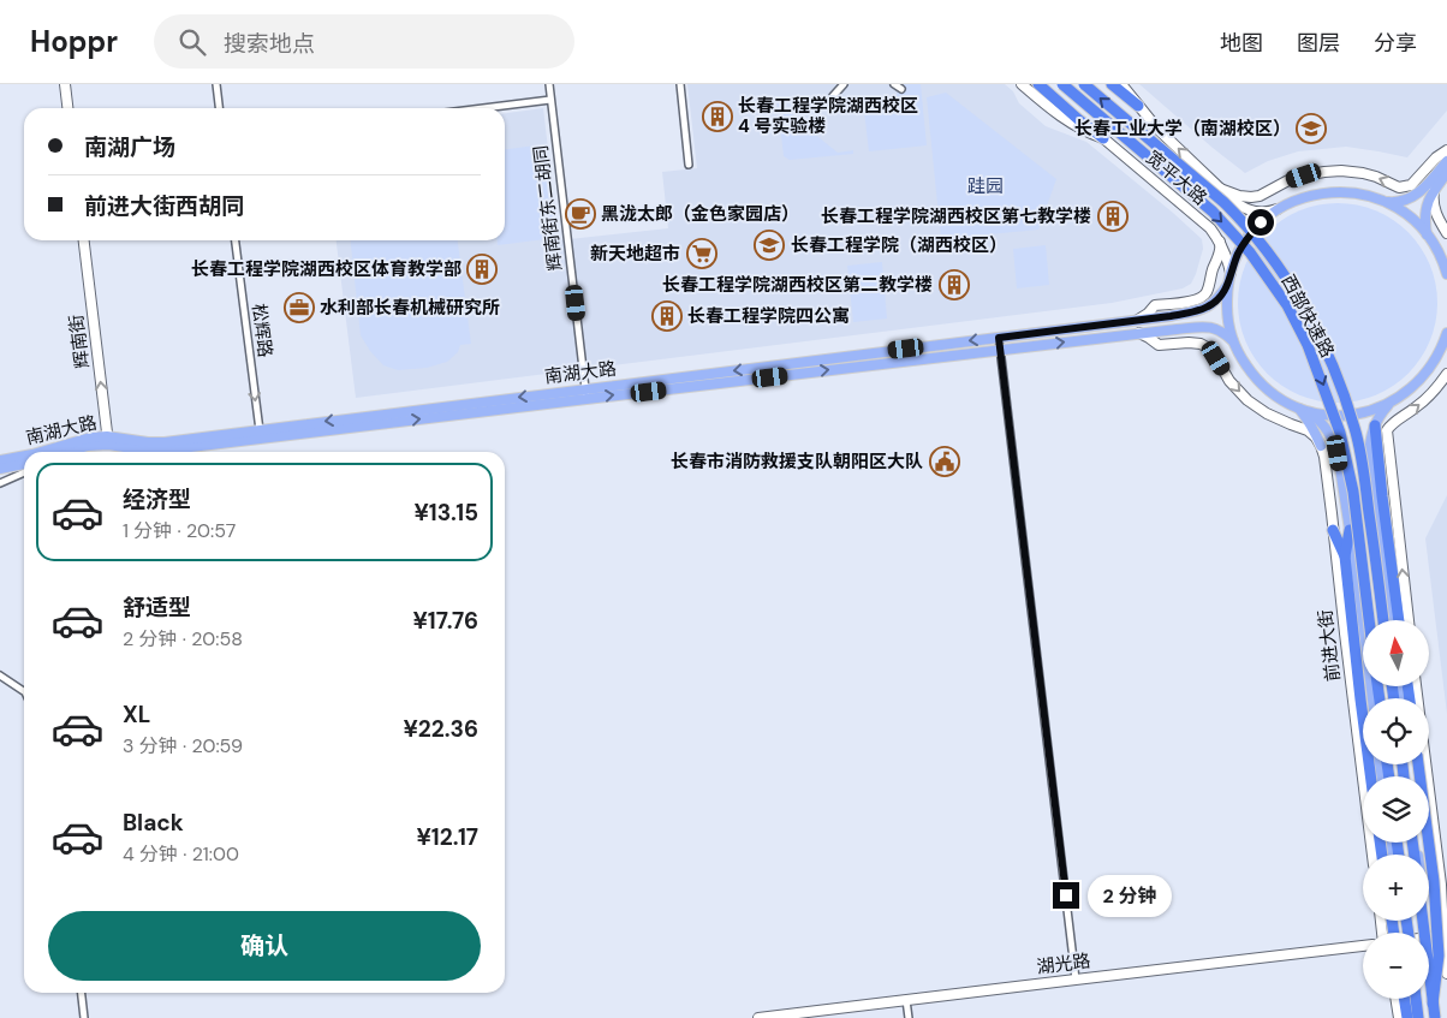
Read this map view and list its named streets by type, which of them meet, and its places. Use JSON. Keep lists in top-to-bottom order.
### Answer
{
  "streets": {
    "highway": ["西部快速路"],
    "main road": [
      "宽平大路",
      "辉南街",
      "南湖大路",
      "前进大街",
      "湖光路"
    ],
    "street": ["辉南街东二胡同", "松辉路"]
  },
  "crossings": [
    ["辉南街东二胡同", "南湖大路"],
    ["松辉路", "南湖大路"],
    ["辉南街", "南湖大路"]
  ],
  "one_way": ["松辉路", "辉南街"],
  "parks": ["跬园"],
  "places": {
    "building": [
      "长春工程学院湖西校区 4 号实验楼",
      "长春工程学院湖西校区第七教学楼",
      "长春工程学院湖西校区体育教学部",
      "长春工程学院湖西校区第二教学楼",
      "长春工程学院四公寓"
    ],
    "school or university": ["长春工业大学（南湖校区）", "长春工程学院（湖西校区）"],
    "cafe": ["黑泷太郎（金色家园店）"],
    "supermarket": ["新天地超市"],
    "office": ["水利部长春机械研究所"],
    "public building": ["长春市消防救援支队朝阳区大队"]
  },
  "north": "top",
  "page": {
    "header": "Hoppr",
    "search": "搜索地点",
    "nav": ["地图", "图层", "分享"],
    "banner": ["南湖广场", "前进大街西胡同"],
    "list": [
      {
        "name": "经济型",
        "note": "1 分钟 · 20:57",
        "value": "¥13.15"
      },
      {
        "name": "舒适型",
        "note": "2 分钟 · 20:58",
        "value": "¥17.76"
      },
      {
        "name": "XL",
        "note": "3 分钟 · 20:59",
        "value": "¥22.36"
      },
      {
        "name": "Black",
        "note": "4 分钟 · 21:00",
        "value": "¥12.17"
      }
    ],
    "map_buttons": ["+", "−"],
    "bubble": "2 分钟",
    "buttons": "确认"
  }
}
